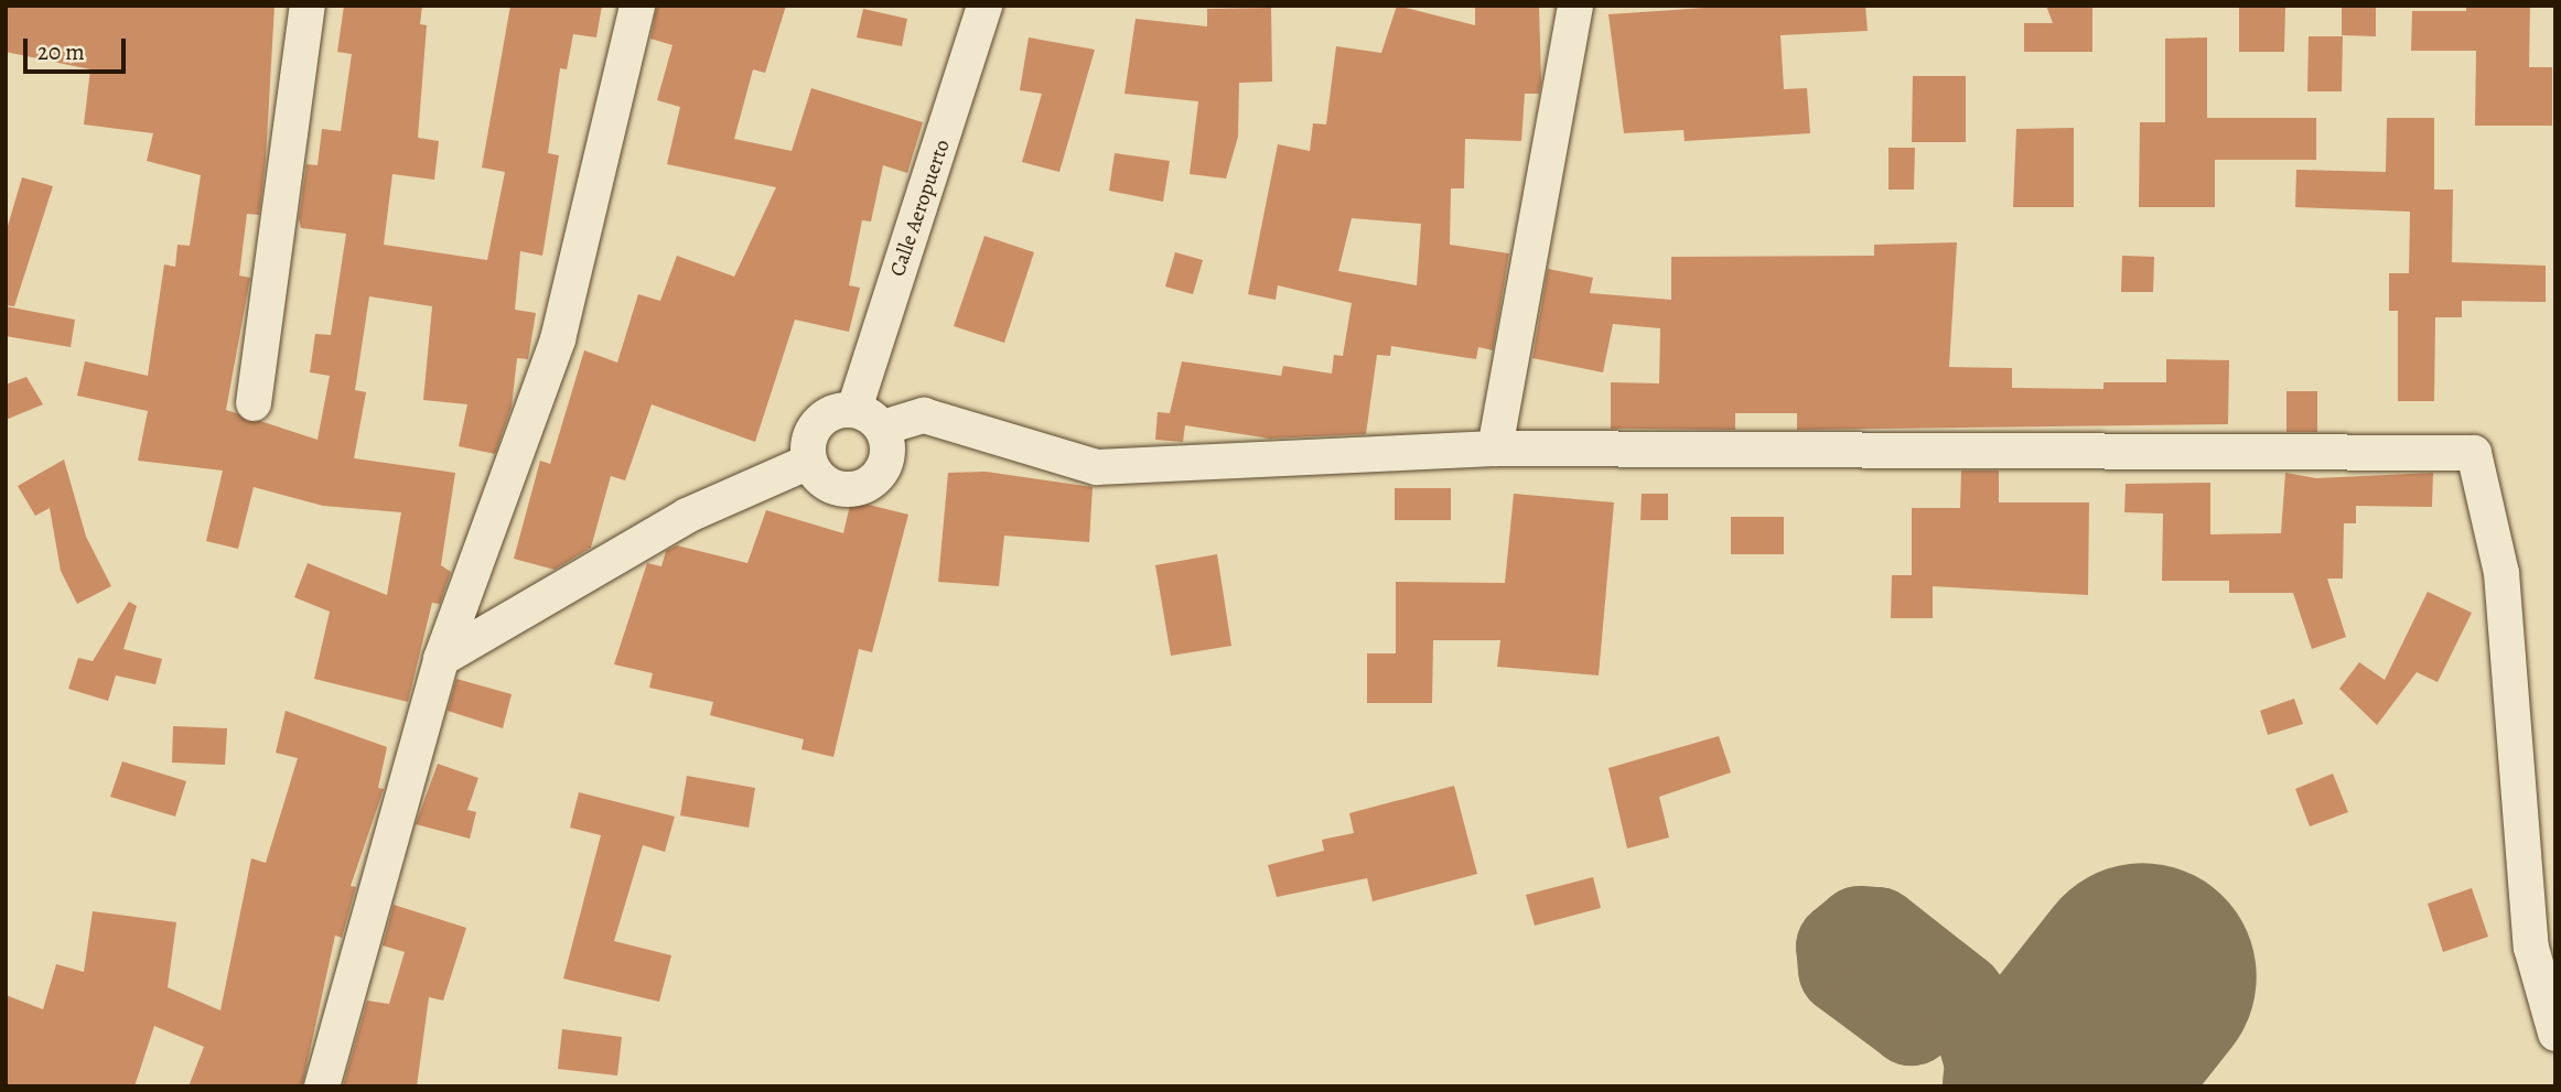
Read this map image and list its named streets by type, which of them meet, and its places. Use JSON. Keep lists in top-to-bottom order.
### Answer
{
  "streets": {
    "street": ["Calle Aeropuerto"]
  },
  "scale_bar": "20 m"
}
